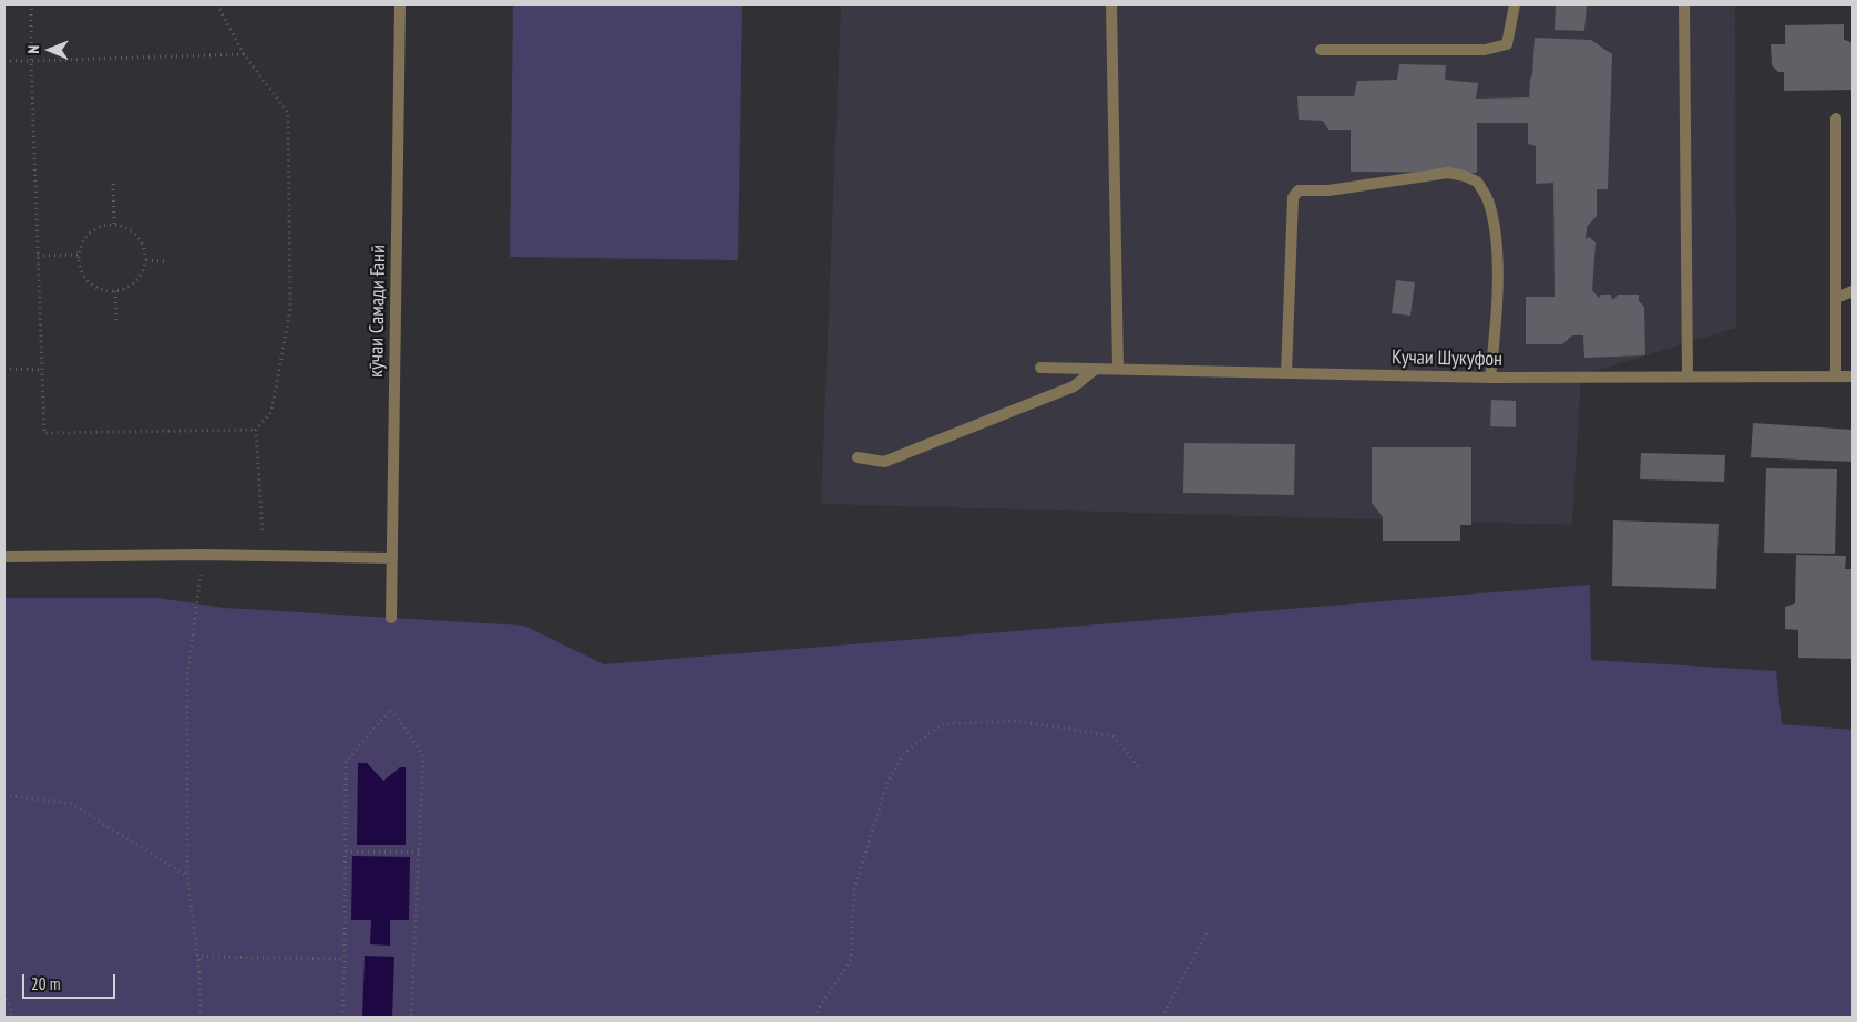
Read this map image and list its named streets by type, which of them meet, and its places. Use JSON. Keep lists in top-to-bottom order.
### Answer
{
  "streets": {
    "street": ["кӯчаи Самади Ғанӣ", "Кучаи Шукуфон"]
  },
  "scale_bar": "20 m",
  "north": "left"
}
